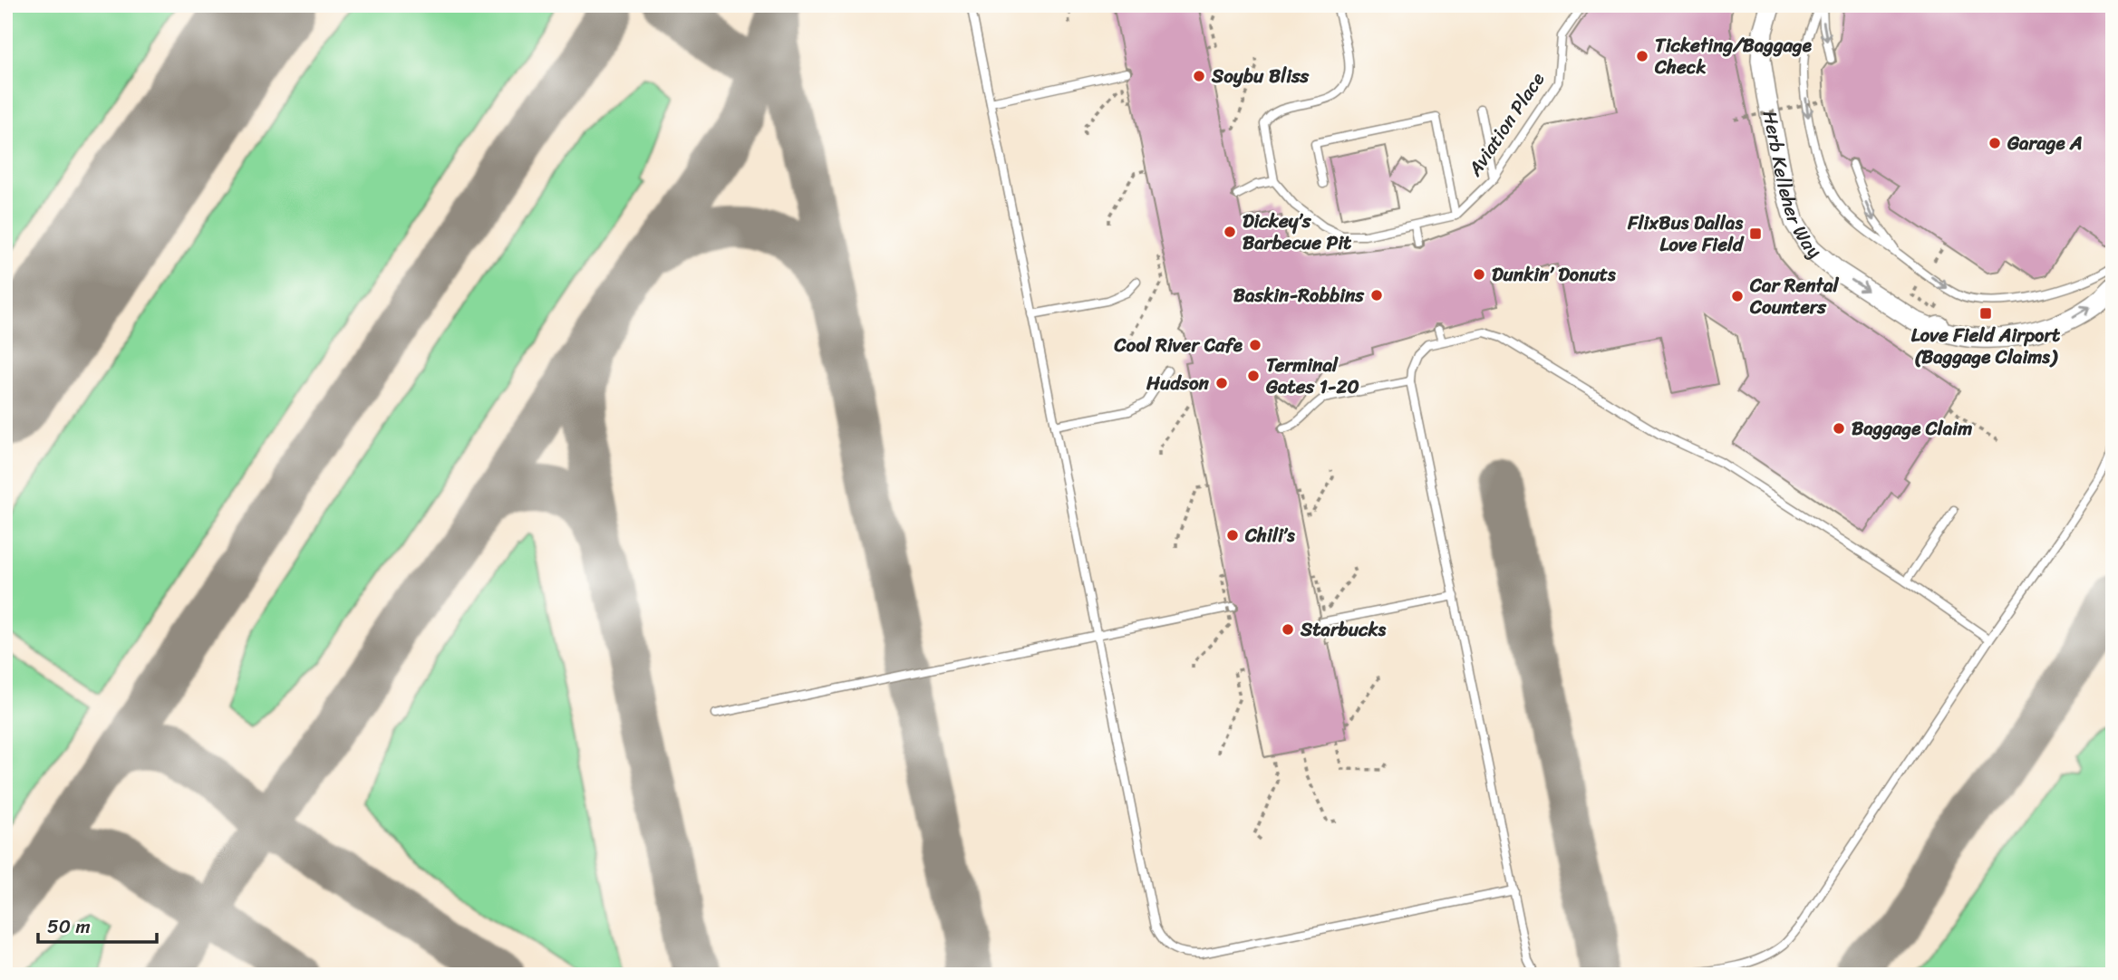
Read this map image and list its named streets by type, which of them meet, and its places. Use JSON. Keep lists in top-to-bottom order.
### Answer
{
  "streets": {
    "main road": ["Herb Kelleher Way"],
    "lane": ["Aviation Place"]
  },
  "places": {
    "other": [
      "Ticketing/Baggage Check",
      "Soybu Bliss",
      "Garage A",
      "Dickey’s Barbecue Pit",
      "Dunkin’ Donuts",
      "Baskin-Robbins",
      "Car Rental Counters",
      "Cool River Cafe",
      "Terminal Gates 1-20",
      "Hudson",
      "Baggage Claim",
      "Chili’s",
      "Starbucks"
    ],
    "transit": ["FlixBus Dallas Love Field", "Love Field Airport (Baggage Claims)"]
  },
  "scale_bar": "50 m"
}
